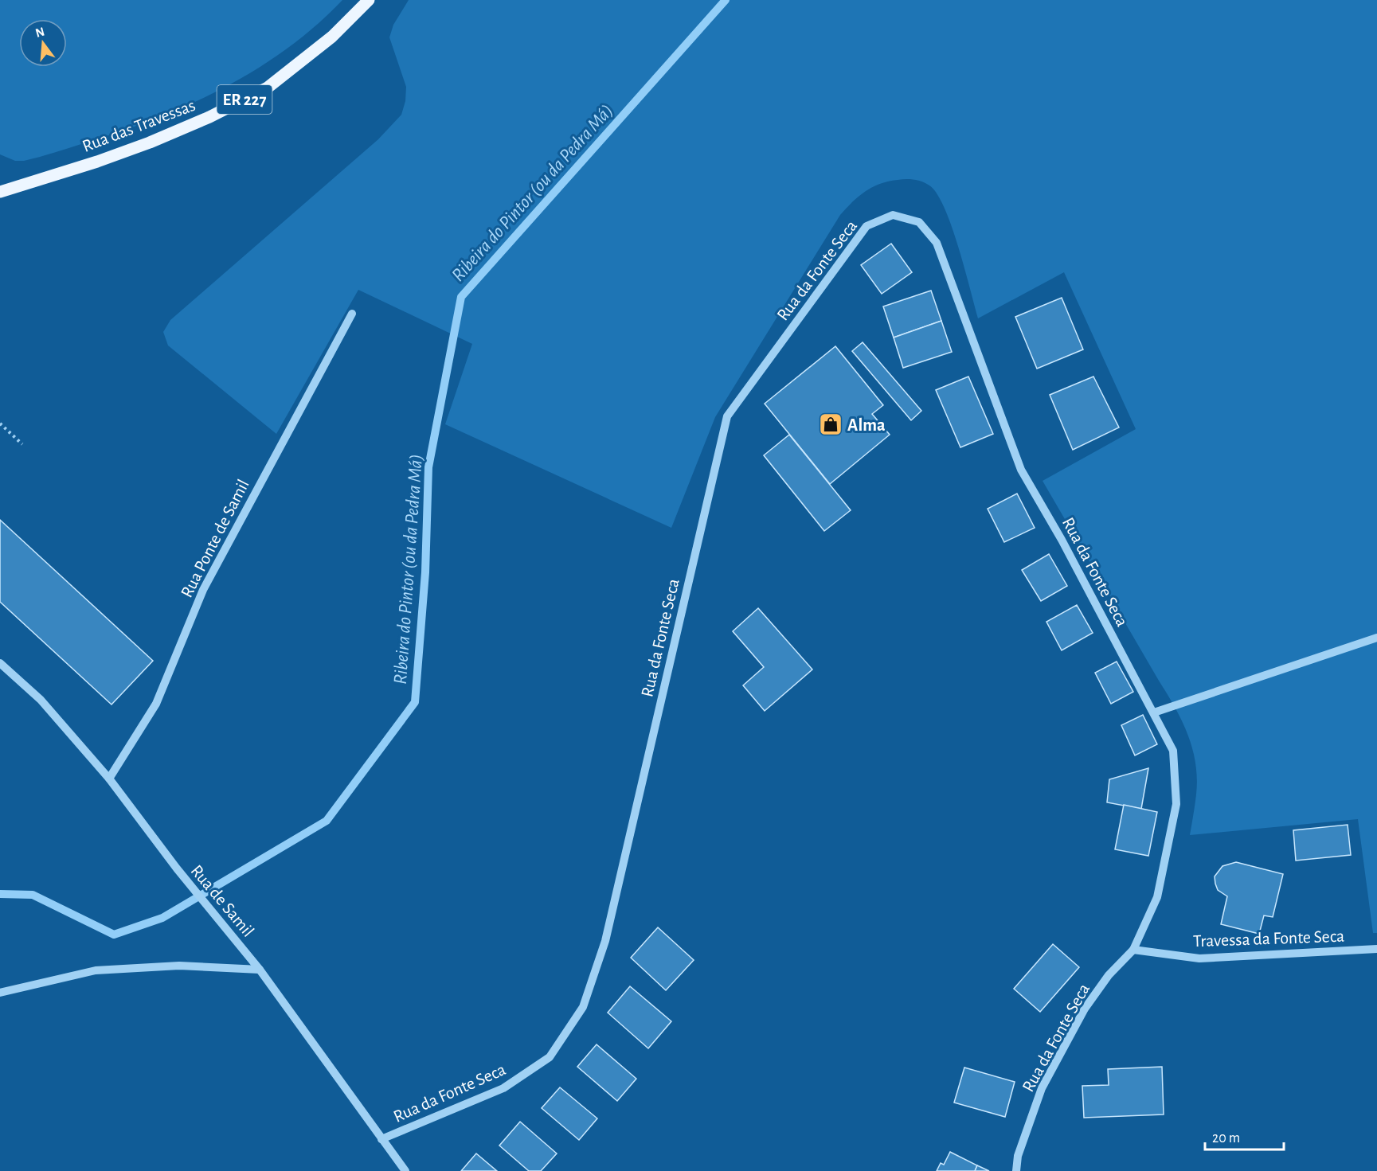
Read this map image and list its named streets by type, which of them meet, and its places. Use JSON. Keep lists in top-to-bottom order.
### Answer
{
  "streets": {
    "main road": ["ER 227", "Rua das Travessas"],
    "street": [
      "Rua da Fonte Seca",
      "Rua Ponte de Samil",
      "Rua de Samil",
      "Travessa da Fonte Seca"
    ]
  },
  "crossings": [
    ["Rua da Fonte Seca", "Rua de Samil"],
    ["Rua da Fonte Seca", "Travessa da Fonte Seca"],
    ["Rua Ponte de Samil", "Rua de Samil"]
  ],
  "water": ["Ribeira do Pintor (ou da Pedra Má)"],
  "places": {
    "shop": ["Alma"]
  },
  "scale_bar": "20 m",
  "north": "top"
}
